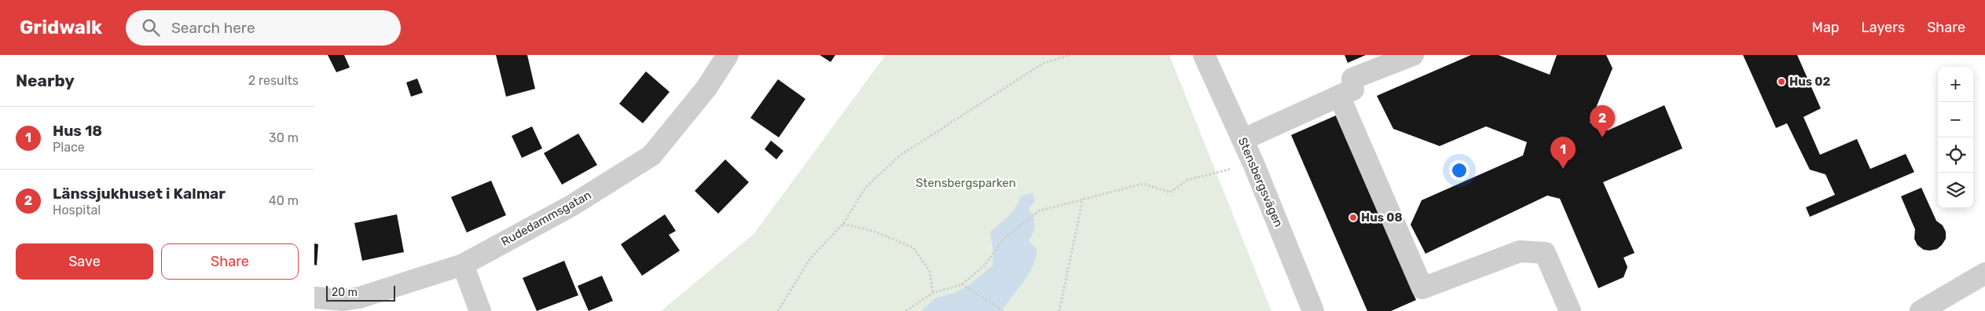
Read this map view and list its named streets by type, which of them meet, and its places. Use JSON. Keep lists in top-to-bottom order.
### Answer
{
  "streets": {
    "street": ["Stensbergsvägen", "Rudedammsgatan"]
  },
  "parks": ["Stensbergsparken"],
  "places": ["Hus 02", "Hus 08"],
  "scale_bar": "20 m",
  "page": {
    "header": "Gridwalk",
    "search": "Search here",
    "nav": ["Map", "Layers", "Share"],
    "heading": ["Nearby", "2 results"],
    "map_buttons": ["+", "−"],
    "pins": ["2", "1"],
    "list": [
      {
        "mark": "1",
        "name": "Hus 18",
        "note": "Place",
        "value": "30 m"
      },
      {
        "mark": "2",
        "name": "Länssjukhuset i Kalmar",
        "note": "Hospital",
        "value": "40 m"
      }
    ],
    "buttons": ["Save", "Share"],
    "scale": "20 m"
  }
}
